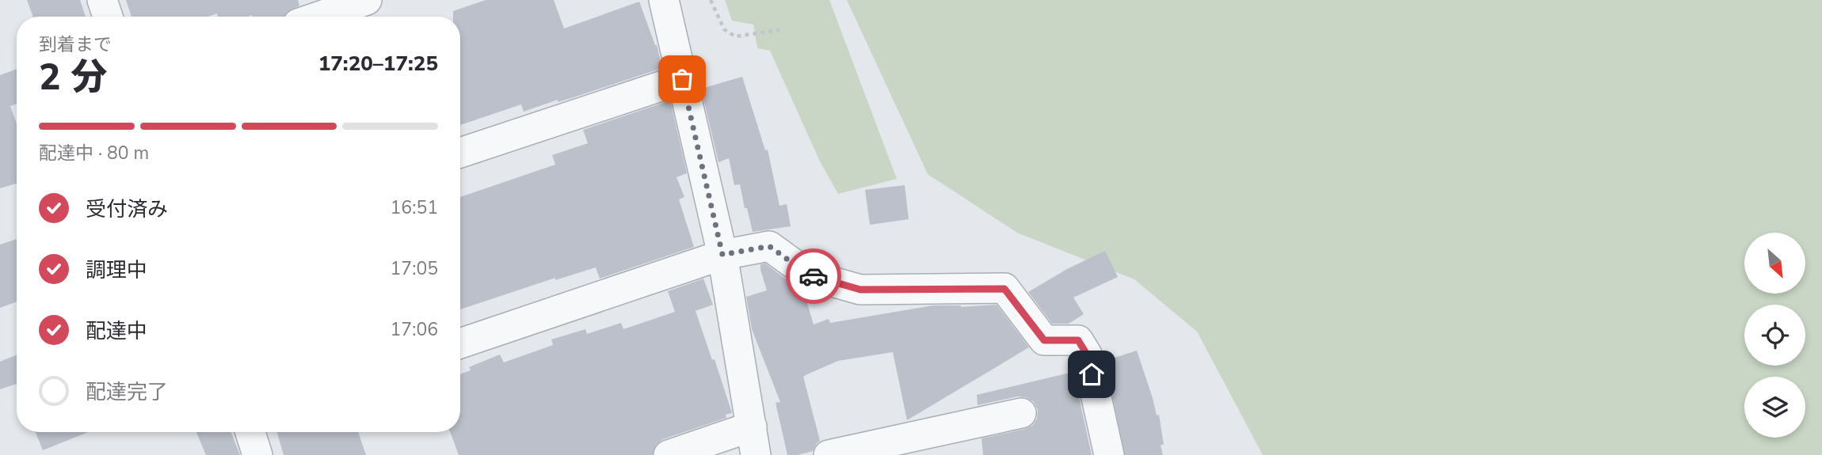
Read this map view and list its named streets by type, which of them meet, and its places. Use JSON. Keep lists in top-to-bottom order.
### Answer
{
  "north": "bottom right",
  "page": {
    "heading": ["2 分", "到着まで", "17:20–17:25"],
    "bar": "配達中 · 80 m",
    "list": [
      ["受付済み", "16:51"],
      ["調理中", "17:05"],
      ["配達中", "17:06"],
      "配達完了"
    ]
  }
}
